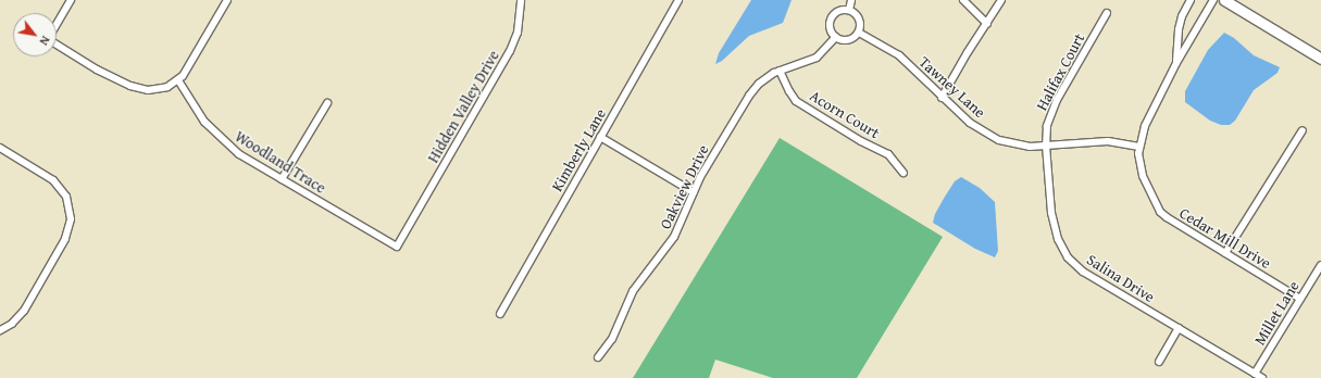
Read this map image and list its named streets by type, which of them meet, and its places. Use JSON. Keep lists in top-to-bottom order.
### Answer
{
  "streets": {
    "street": [
      "Halifax Court",
      "Tawney Lane",
      "Hidden Valley Drive",
      "Acorn Court",
      "Kimberly Lane",
      "Woodland Trace",
      "Oakview Drive",
      "Cedar Mill Drive",
      "Salina Drive",
      "Millet Lane"
    ]
  },
  "crossings": [
    ["Halifax Court", "Tawney Lane"],
    ["Halifax Court", "Salina Drive"],
    ["Tawney Lane", "Oakview Drive"],
    ["Tawney Lane", "Cedar Mill Drive"],
    ["Tawney Lane", "Salina Drive"],
    ["Hidden Valley Drive", "Woodland Trace"],
    ["Acorn Court", "Oakview Drive"],
    ["Cedar Mill Drive", "Millet Lane"],
    ["Salina Drive", "Millet Lane"]
  ],
  "north": "bottom right"
}
